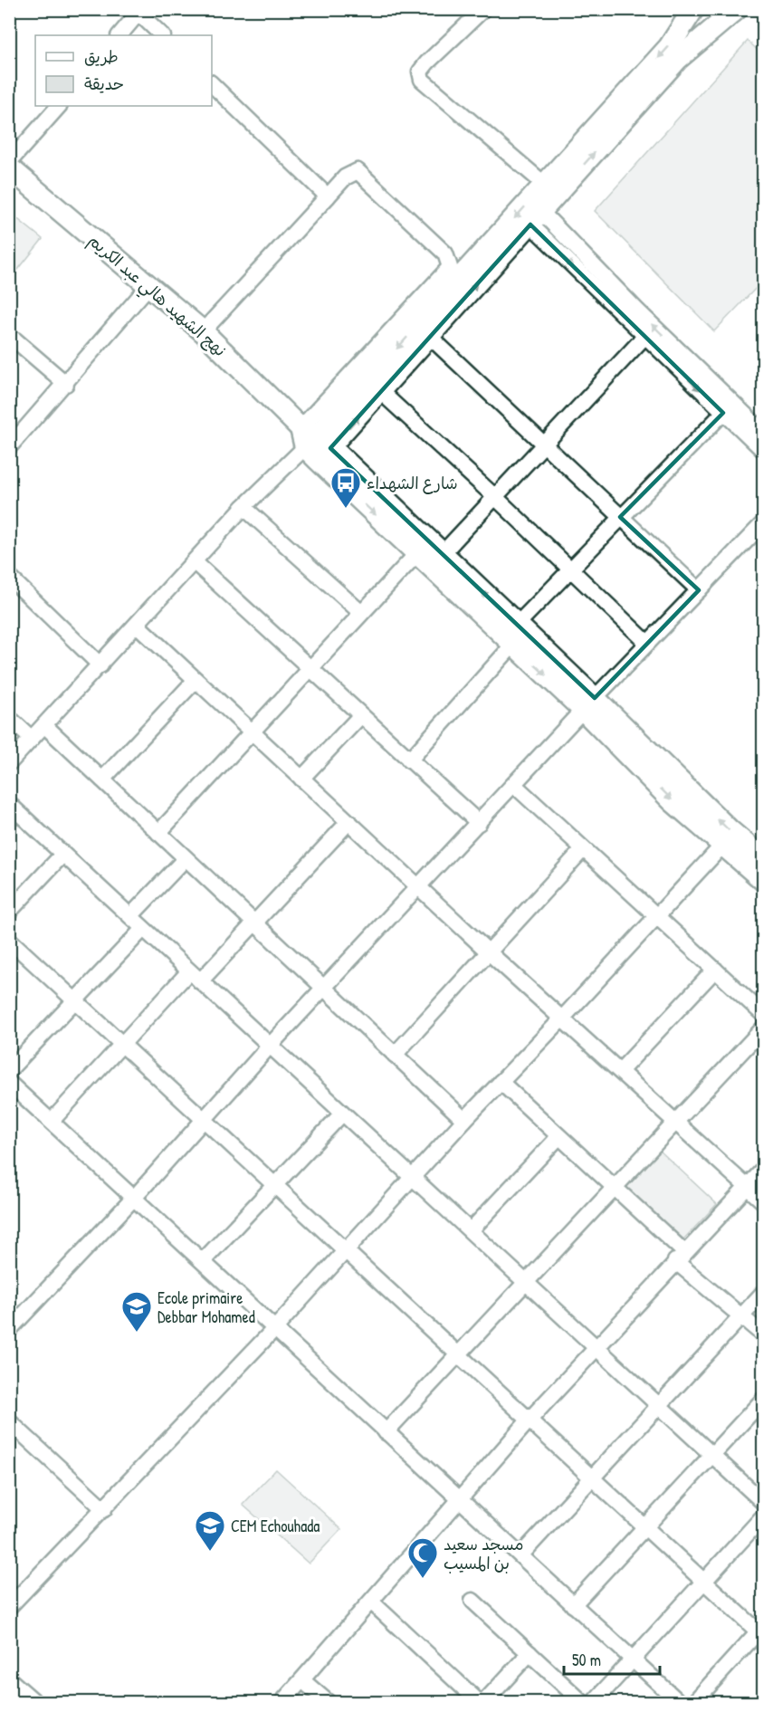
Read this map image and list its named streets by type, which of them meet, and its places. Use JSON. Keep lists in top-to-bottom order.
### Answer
{
  "streets": {
    "main road": ["نهج الشهيد هالي عبد الكريم"]
  },
  "places": {
    "bus stop": ["شارع الشهداء"],
    "school or university": ["Ecole primaire Debbar Mohamed", "CEM Echouhada"],
    "mosque": ["مسجد سعيد بن المسيب"]
  },
  "legend": ["طريق", "حديقة"],
  "scale_bar": "50 m"
}
